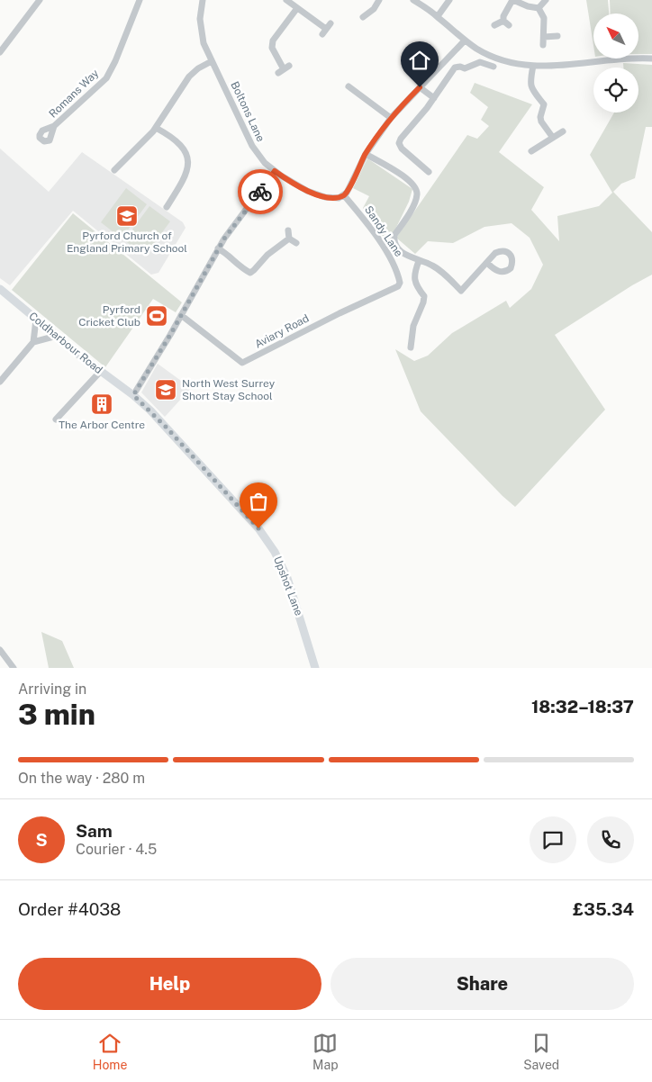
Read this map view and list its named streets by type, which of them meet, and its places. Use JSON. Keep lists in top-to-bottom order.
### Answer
{
  "streets": {
    "main road": ["Coldharbour Road", "Upshot Lane"],
    "street": [
      "Romans Way",
      "Boltons Lane",
      "Sandy Lane",
      "Aviary Road"
    ]
  },
  "crossings": [
    ["Boltons Lane", "Sandy Lane"],
    ["Sandy Lane", "Aviary Road"],
    ["Coldharbour Road", "Upshot Lane"]
  ],
  "places": {
    "school or university": ["Pyrford Church of England Primary School", "North West Surrey Short Stay School"],
    "sports": ["Pyrford Cricket Club"],
    "building": ["The Arbor Centre"]
  },
  "north": "top left",
  "page": {
    "heading": ["3 min", "Arriving in", "18:32–18:37"],
    "panel": [
      "Sam",
      "Courier · 4.5",
      "Order #4038",
      "£35.34"
    ],
    "bar": "On the way · 280 m",
    "round": "S",
    "buttons": ["Help", "Share"],
    "tabs": ["Home", "Map", "Saved"]
  }
}
